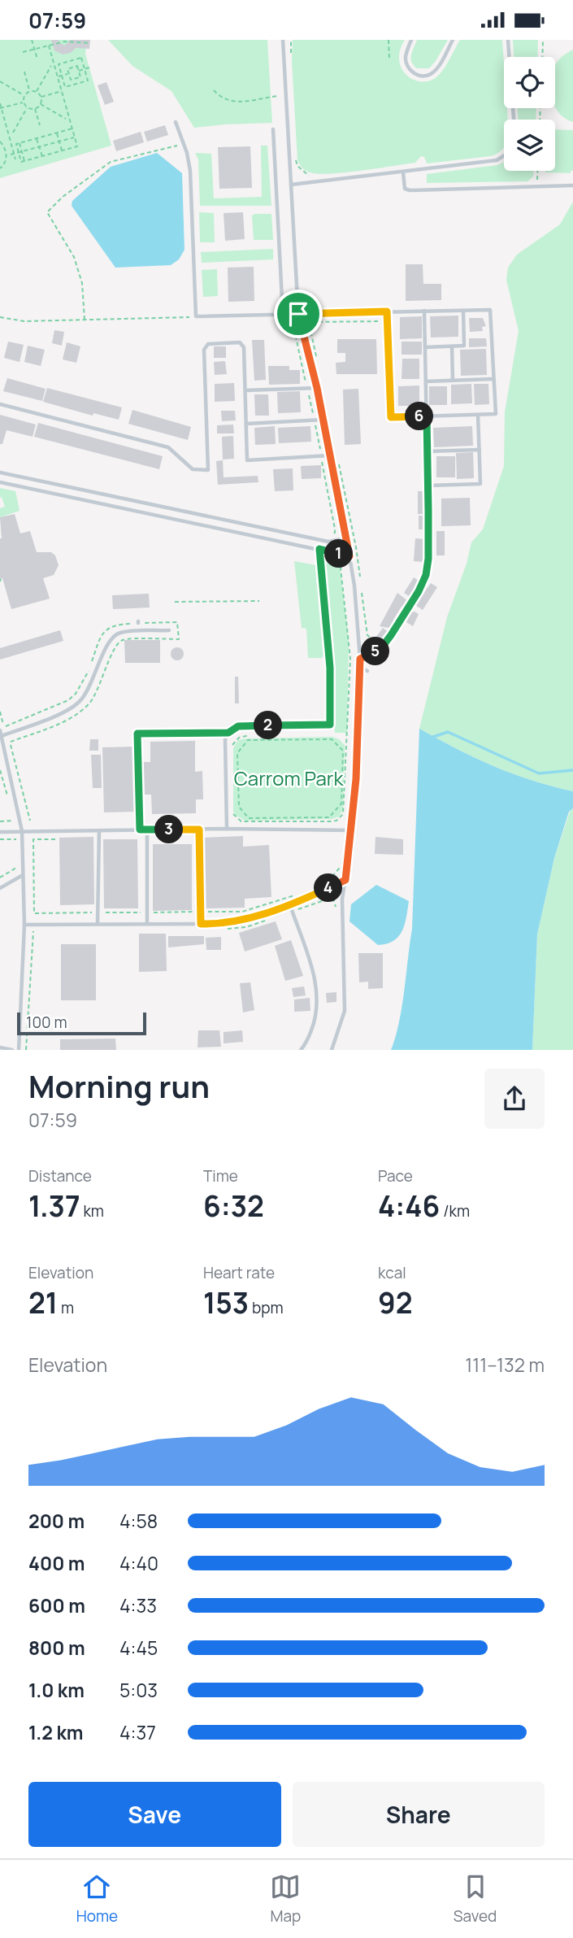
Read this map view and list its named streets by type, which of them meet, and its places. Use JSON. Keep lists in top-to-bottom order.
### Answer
{
  "parks": ["Carrom Park"],
  "scale_bar": "100 m",
  "page": {
    "status": "07:59",
    "pins": [
      "6",
      "1",
      "5",
      "2",
      "3",
      "4"
    ],
    "scale": "100 m",
    "heading": ["Morning run", "07:59"],
    "stats": [
      ["Distance", "1.37 km"],
      ["Time", "6:32"],
      ["Pace", "4:46 /km"],
      ["Elevation", "21 m"],
      ["Heart rate", "153 bpm"],
      ["kcal", "92"]
    ],
    "chart": ["Elevation", "111–132 m"],
    "list": [
      {
        "name": "200 m",
        "note": "4:58"
      },
      {
        "name": "400 m",
        "note": "4:40"
      },
      {
        "name": "600 m",
        "note": "4:33"
      },
      {
        "name": "800 m",
        "note": "4:45"
      },
      {
        "name": "1.0 km",
        "note": "5:03"
      },
      {
        "name": "1.2 km",
        "note": "4:37"
      }
    ],
    "buttons": ["Save", "Share"],
    "tabs": ["Home", "Map", "Saved"]
  }
}
